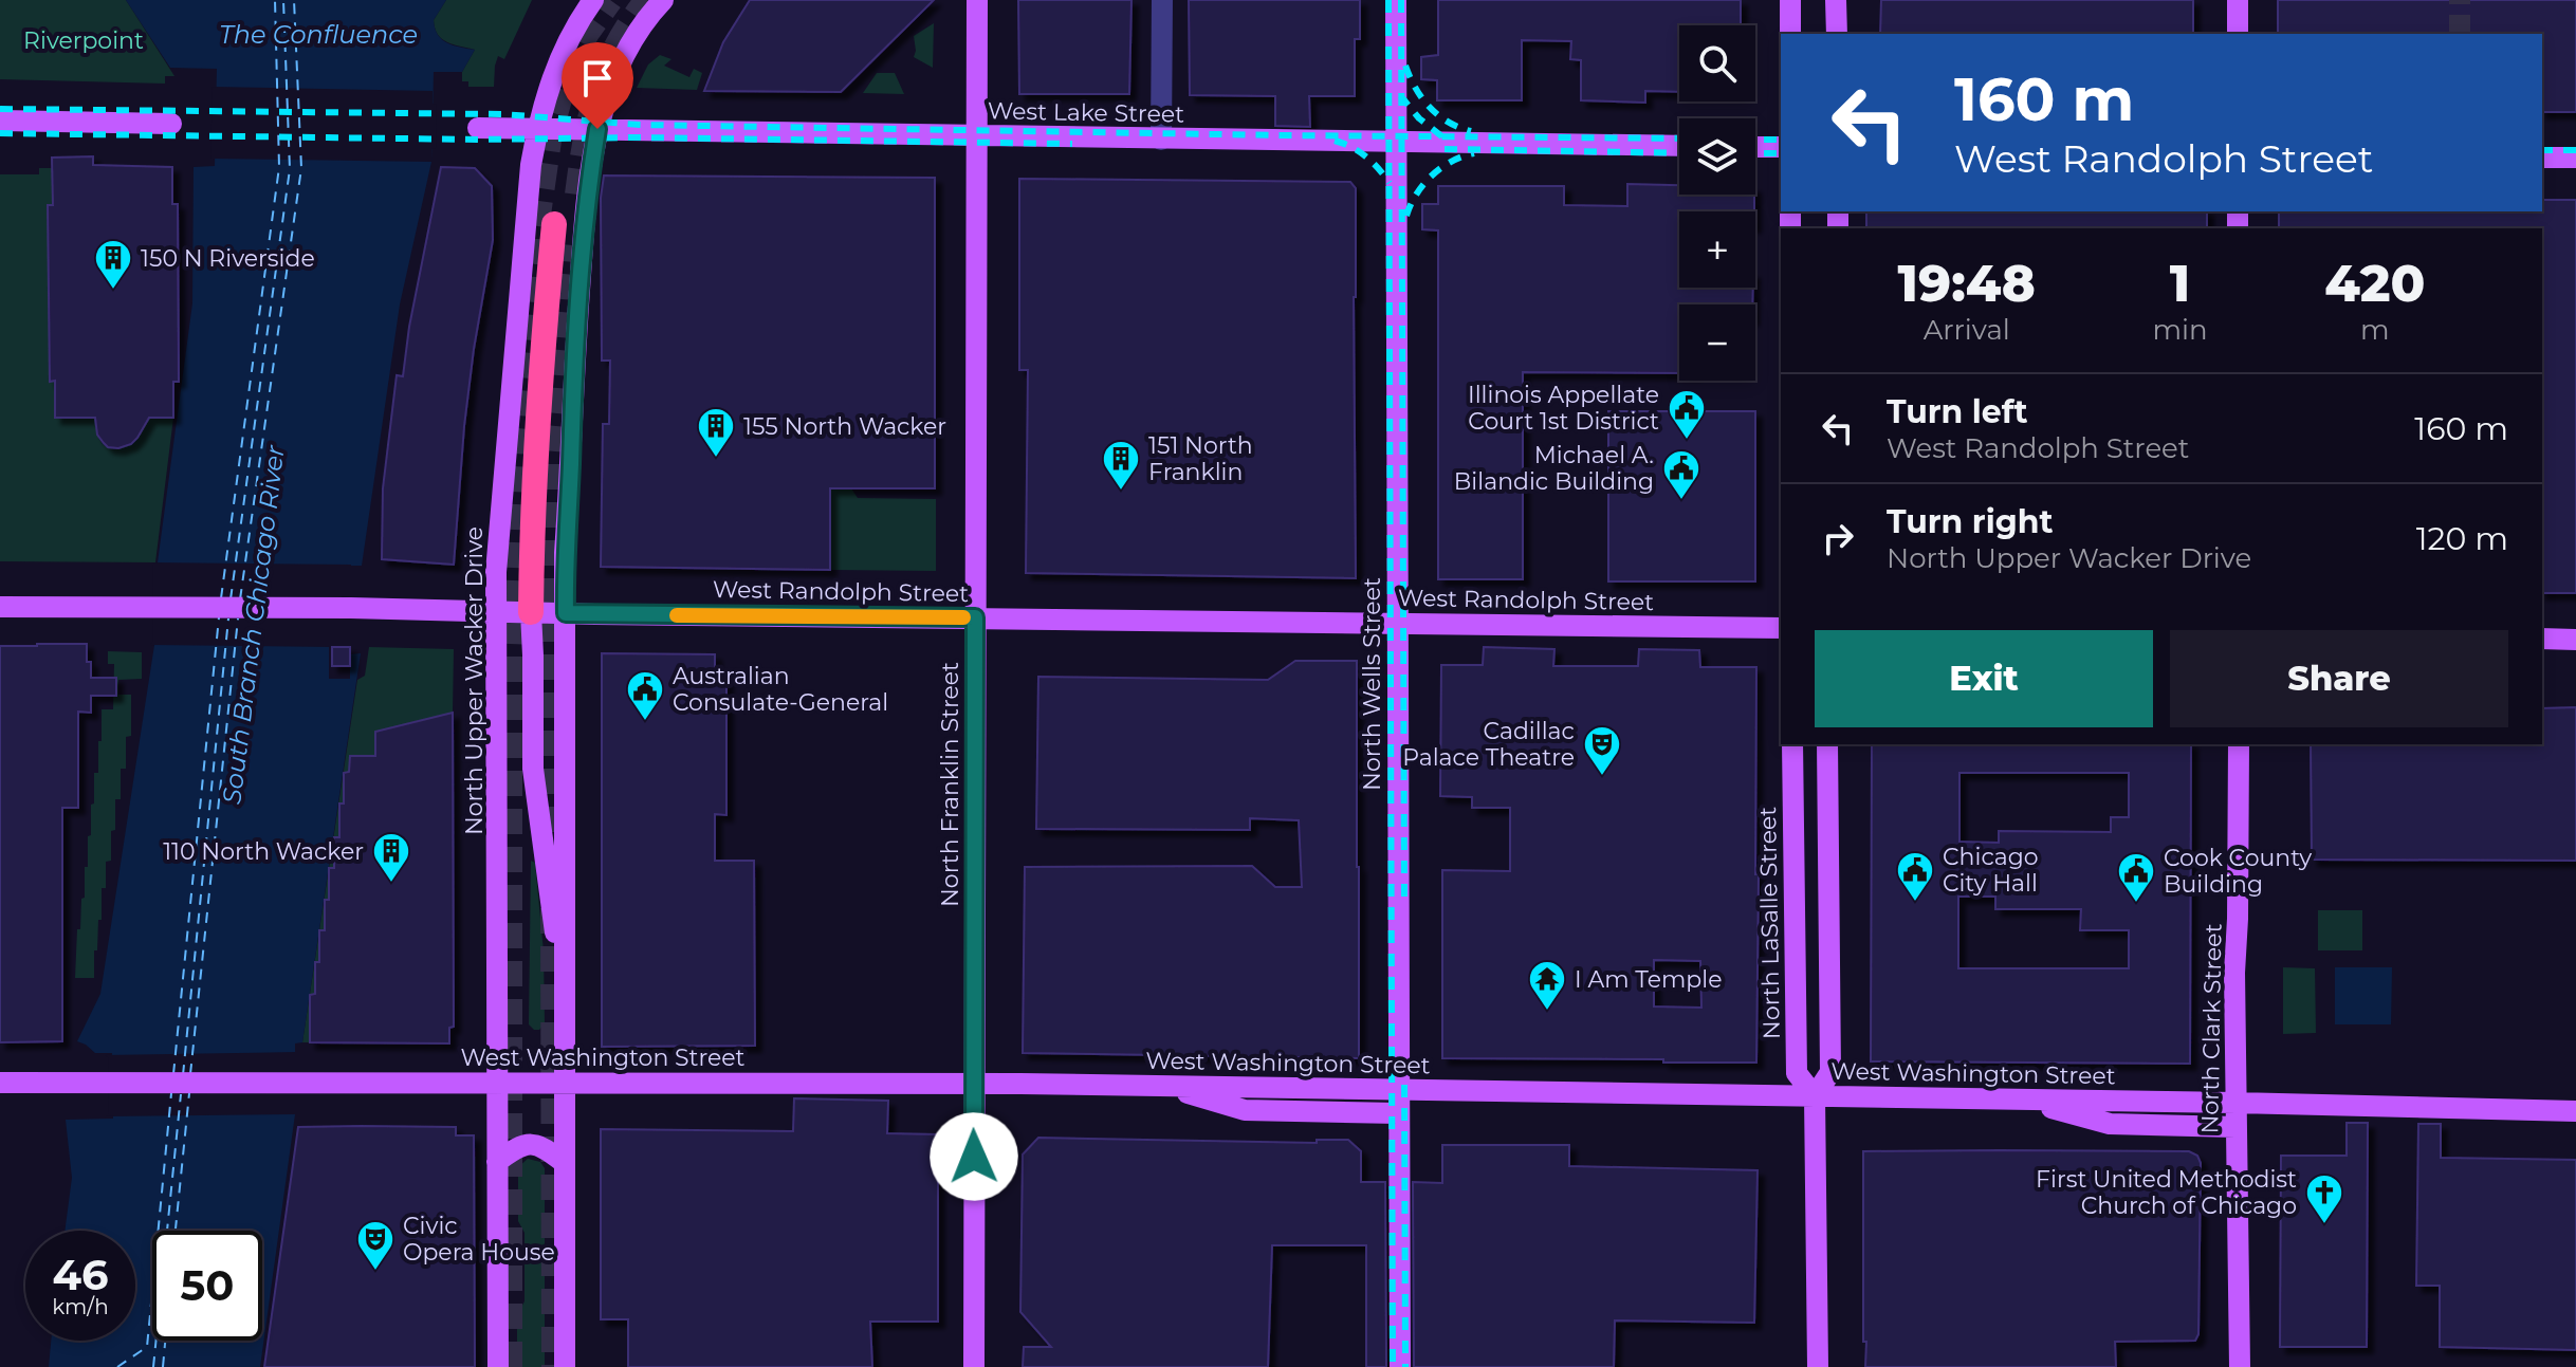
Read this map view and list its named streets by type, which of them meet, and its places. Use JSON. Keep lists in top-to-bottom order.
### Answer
{
  "streets": {
    "main road": [
      "West Lake Street",
      "West Randolph Street",
      "North Upper Wacker Drive",
      "North Wells Street",
      "North Franklin Street",
      "North LaSalle Street",
      "North Clark Street",
      "West Washington Street"
    ]
  },
  "crossings": [
    ["West Lake Street", "North Upper Wacker Drive"],
    ["West Lake Street", "North Wells Street"],
    ["West Lake Street", "North Franklin Street"],
    ["West Randolph Street", "North Upper Wacker Drive"],
    ["West Randolph Street", "North Wells Street"],
    ["West Randolph Street", "North Franklin Street"],
    ["North Upper Wacker Drive", "West Washington Street"],
    ["North Wells Street", "West Washington Street"],
    ["North Franklin Street", "West Washington Street"],
    ["North LaSalle Street", "West Washington Street"],
    ["North Clark Street", "West Washington Street"]
  ],
  "water": ["The Confluence", "South Branch Chicago River"],
  "parks": ["Riverpoint"],
  "places": {
    "building": [
      "150 N Riverside",
      "155 North Wacker",
      "151 North Franklin",
      "110 North Wacker"
    ],
    "public building": [
      "Illinois Appellate Court 1st District",
      "Michael A. Bilandic Building",
      "Australian Consulate-General",
      "Chicago City Hall",
      "Cook County Building"
    ],
    "theatre": ["Cadillac Palace Theatre", "Civic Opera House"],
    "temple": ["I Am Temple"],
    "church": ["First United Methodist Church of Chicago"]
  },
  "page": {
    "map_buttons": ["+", "−"],
    "turn": ["160 m", "West Randolph Street"],
    "eta": [
      "19:48",
      "Arrival",
      "1",
      "min",
      "420",
      "m"
    ],
    "list": [
      {
        "name": "Turn left",
        "note": "West Randolph Street",
        "value": "160 m"
      },
      {
        "name": "Turn right",
        "note": "North Upper Wacker Drive",
        "value": "120 m"
      }
    ],
    "buttons": ["Exit", "Share"],
    "speed": "46 km/h",
    "limit": "50"
  }
}
